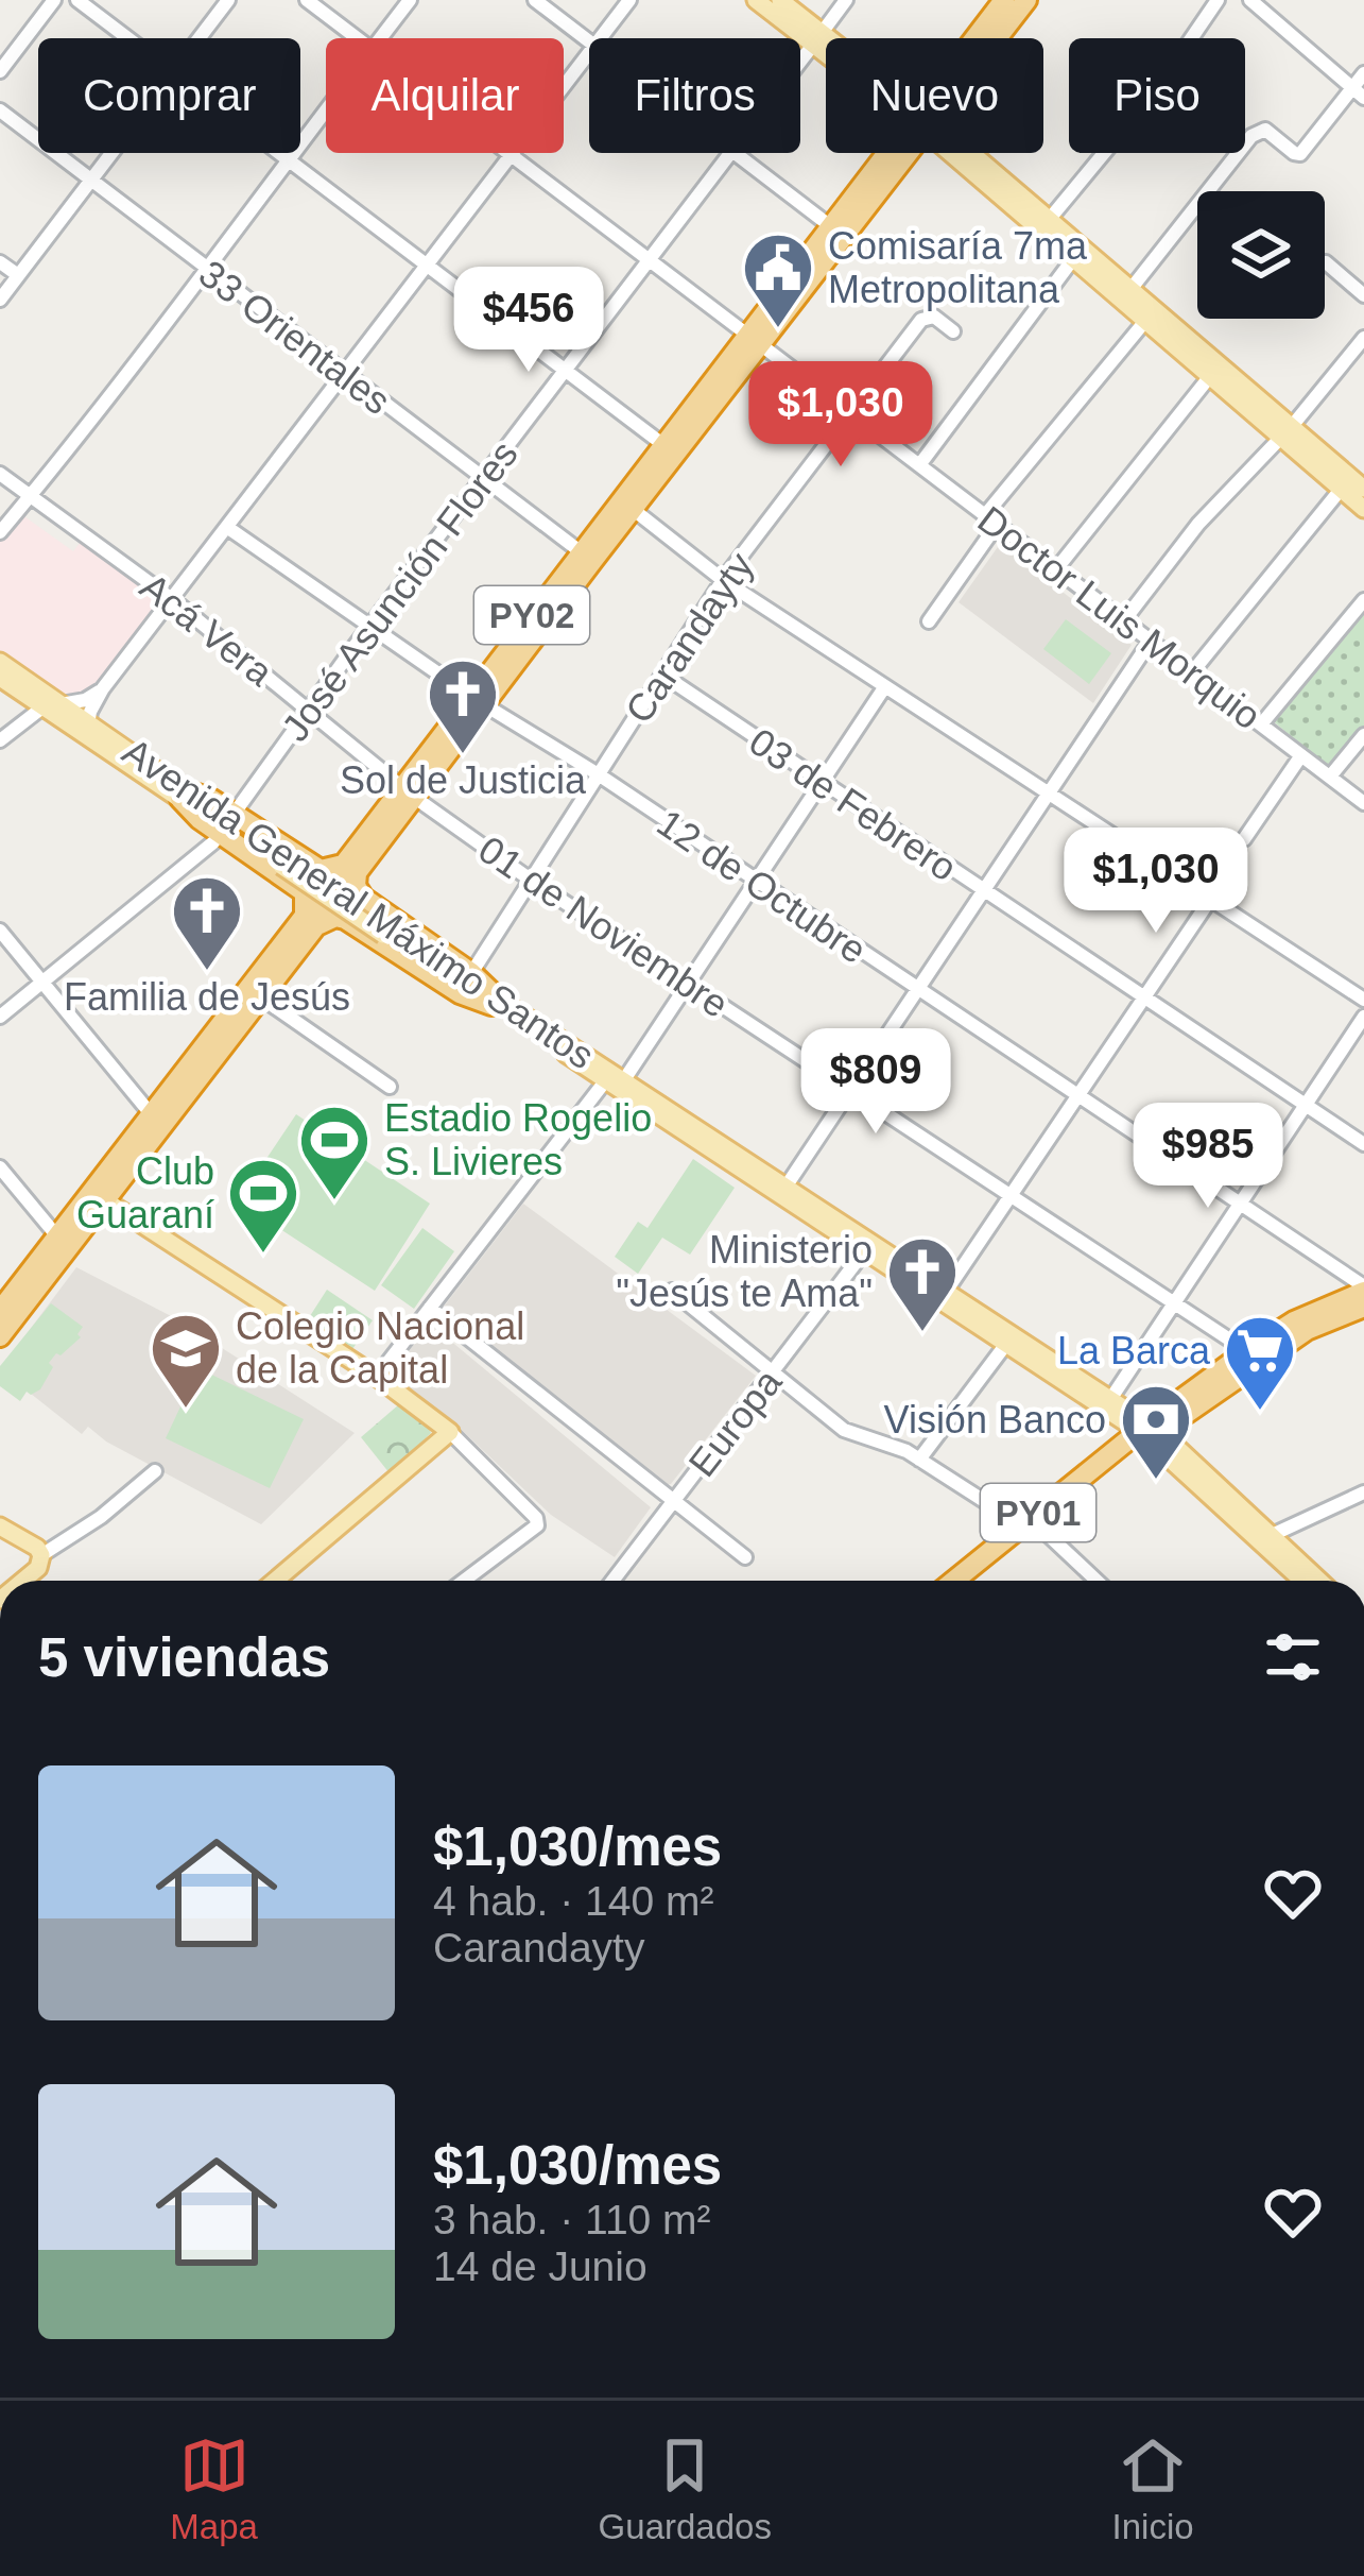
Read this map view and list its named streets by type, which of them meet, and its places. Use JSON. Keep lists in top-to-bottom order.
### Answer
{
  "streets": {
    "highway": ["PY02", "PY01"],
    "main road": ["Avenida General Máximo Santos"],
    "street": [
      "33 Orientales",
      "José Asunción Flores",
      "Doctor Luis Morquio",
      "Acá Vera",
      "Carandayty",
      "03 de Febrero",
      "12 de Octubre",
      "01 de Noviembre",
      "Europa"
    ]
  },
  "crossings": [
    ["33 Orientales", "José Asunción Flores"],
    ["33 Orientales", "PY02"],
    ["José Asunción Flores", "Doctor Luis Morquio"],
    ["José Asunción Flores", "Acá Vera"],
    ["José Asunción Flores", "12 de Octubre"],
    ["José Asunción Flores", "Avenida General Máximo Santos"],
    ["PY02", "Doctor Luis Morquio"],
    ["PY02", "Acá Vera"],
    ["PY02", "12 de Octubre"],
    ["PY02", "01 de Noviembre"],
    ["Doctor Luis Morquio", "Carandayty"],
    ["Acá Vera", "01 de Noviembre"],
    ["Carandayty", "03 de Febrero"],
    ["Carandayty", "12 de Octubre"],
    ["Carandayty", "Avenida General Máximo Santos"],
    ["Carandayty", "01 de Noviembre"],
    ["12 de Octubre", "PY01"],
    ["Avenida General Máximo Santos", "Europa"],
    ["Avenida General Máximo Santos", "PY01"],
    ["01 de Noviembre", "PY01"]
  ],
  "places": {
    "public building": ["Comisaría 7ma Metropolitana"],
    "church": ["Sol de Justicia", "Familia de Jesús", "Ministerio \"Jesús te Ama\""],
    "sports": ["Estadio Rogelio S. Livieres", "Club Guaraní"],
    "school or university": ["Colegio Nacional de la Capital"],
    "supermarket": ["La Barca"],
    "bank": ["Visión Banco"]
  },
  "page": {
    "chip": [
      "Comprar",
      "Alquilar",
      "Filtros",
      "Nuevo",
      "Piso"
    ],
    "price": [
      "$456",
      "$1,030",
      "$1,030",
      "$809",
      "$985"
    ],
    "heading": "5 viviendas",
    "list": [
      {
        "name": "$1,030/mes",
        "note": "4 hab. · 140 m² · Carandayty"
      },
      {
        "name": "$1,030/mes",
        "note": "3 hab. · 110 m² · 14 de Junio"
      }
    ],
    "tabs": ["Mapa", "Guardados", "Inicio"]
  }
}
